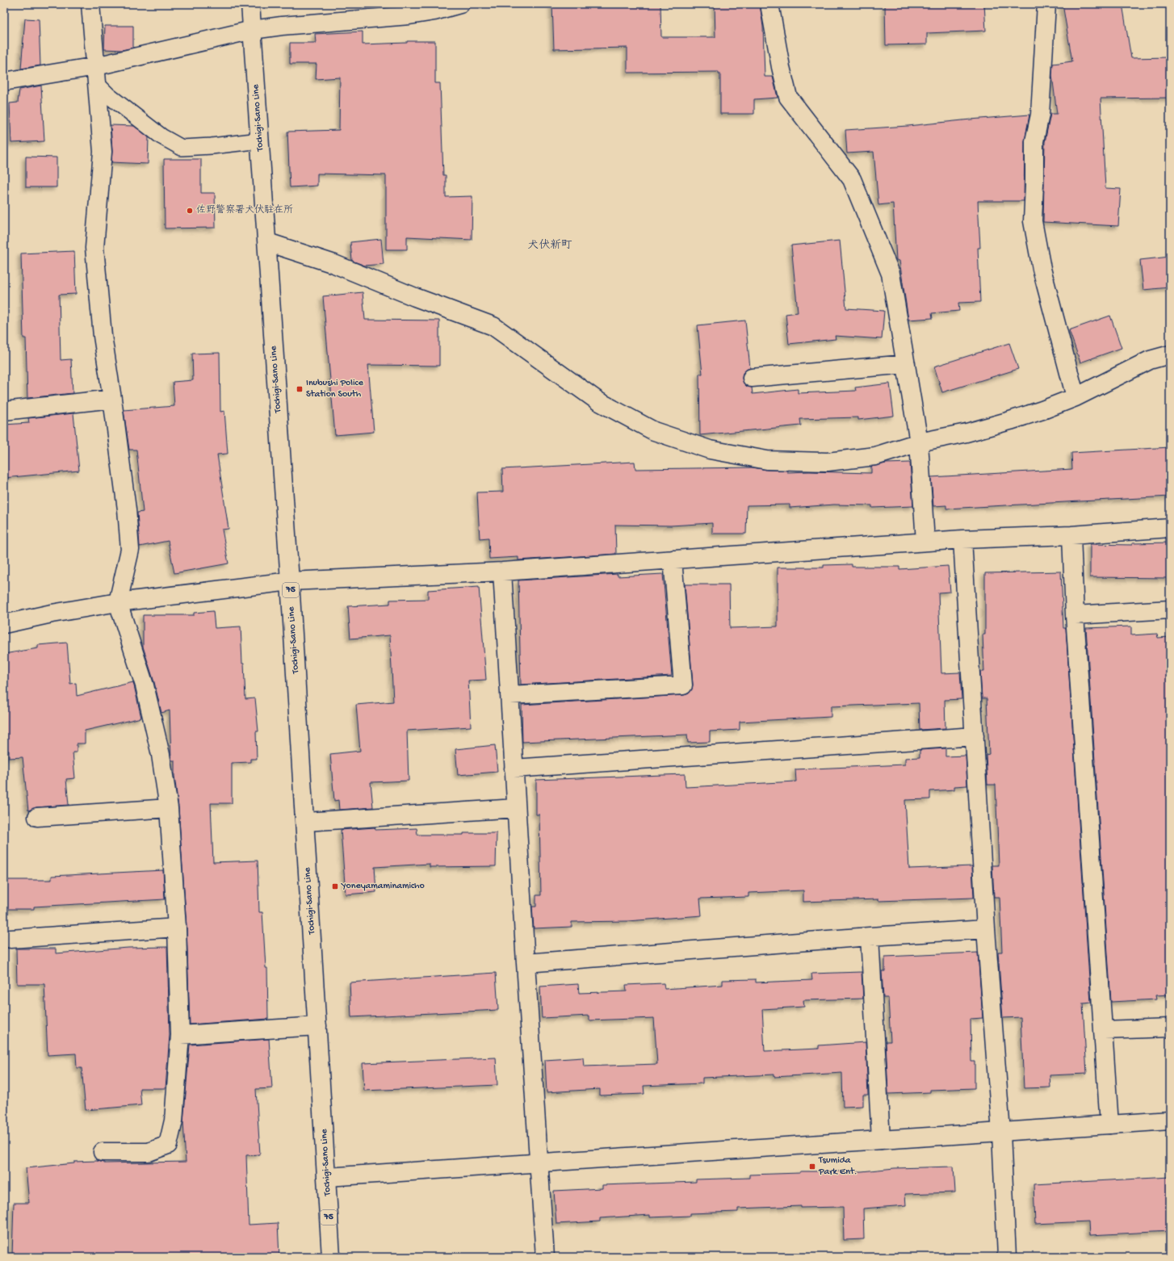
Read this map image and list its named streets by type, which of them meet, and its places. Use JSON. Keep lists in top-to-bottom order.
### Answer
{
  "streets": {
    "street": ["Tochigi-Sano Line", "75"]
  },
  "districts": ["犬伏新町"],
  "places": {
    "other": ["佐野警察署犬伏駐在所"],
    "transit": ["Inubushi Police Station South", "Yoneyamaminamicho", "Tsumida Park Ent."]
  }
}
